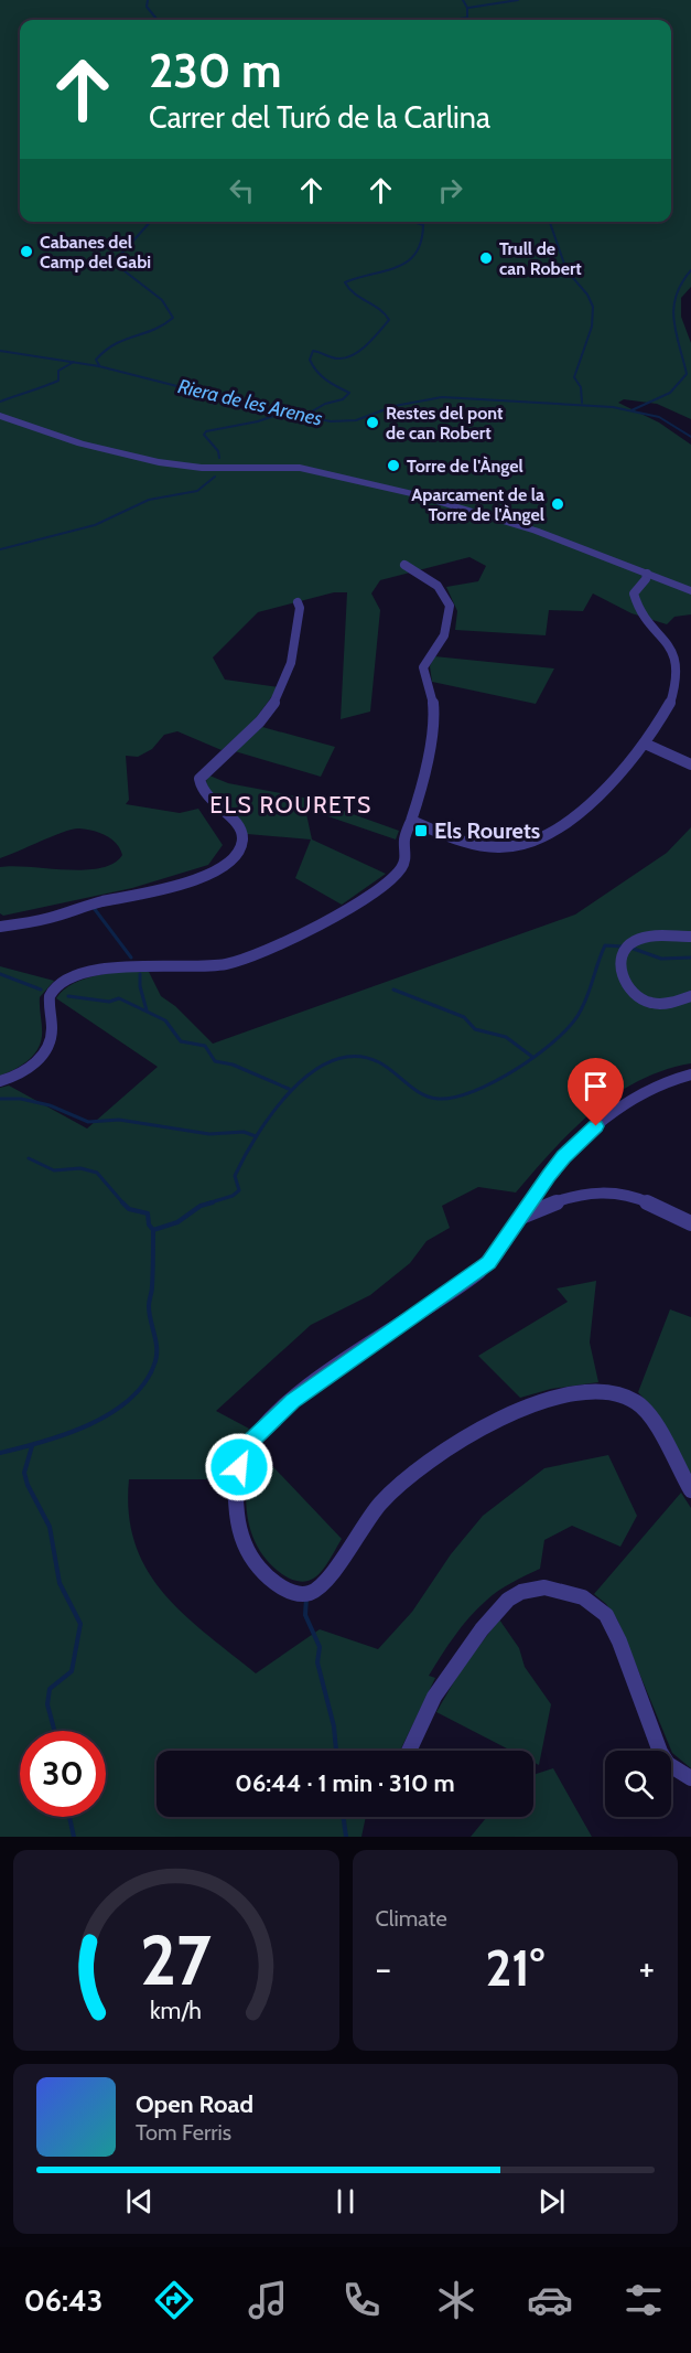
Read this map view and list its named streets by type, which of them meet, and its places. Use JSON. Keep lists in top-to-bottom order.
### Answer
{
  "districts": ["ELS ROURETS"],
  "water": ["Riera de les Arenes"],
  "places": {
    "other": [
      "Cabanes del Camp del Gabi",
      "Trull de can Robert",
      "Restes del pont de can Robert",
      "Torre de l'Àngel",
      "Aparcament de la Torre de l'Àngel"
    ],
    "transit": ["Els Rourets"]
  },
  "page": {
    "turn": ["230 m", "Carrer del Turó de la Carlina"],
    "limit": "30",
    "trip": "06:44 · 1 min · 310 m",
    "tile": "Climate",
    "heat": ["−", "21°", "+"],
    "song": ["Open Road", "Tom Ferris"],
    "tabs": "06:43",
    "gauge": ["27", "km/h"]
  }
}
